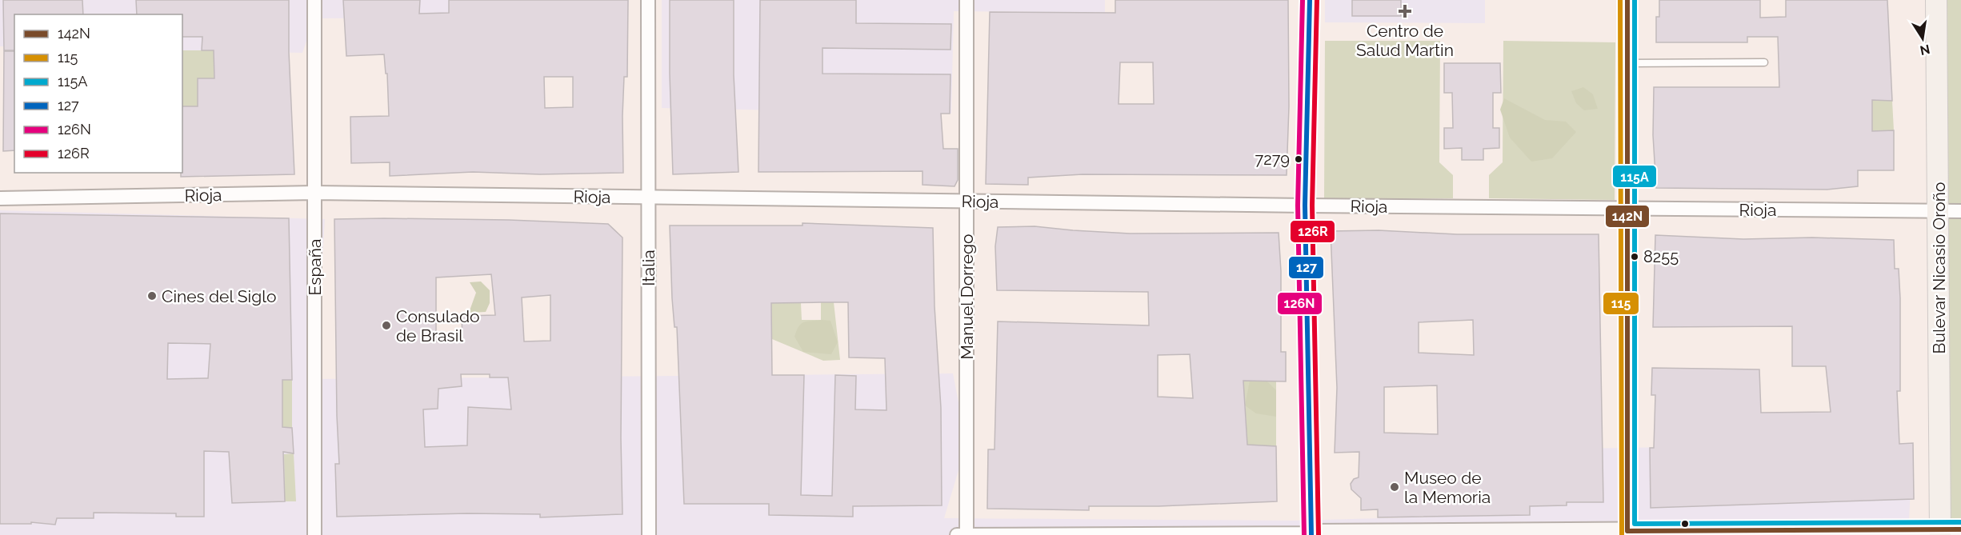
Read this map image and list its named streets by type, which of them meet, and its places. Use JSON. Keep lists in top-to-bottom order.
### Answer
{
  "streets": {
    "main road": ["Bulevar Nicasio Oroño"],
    "street": [
      "Rioja",
      "España",
      "Italia",
      "Manuel Dorrego"
    ]
  },
  "crossings": [
    ["Rioja", "España"],
    ["Rioja", "Italia"],
    ["Rioja", "Bulevar Nicasio Oroño"],
    ["Rioja", "Manuel Dorrego"]
  ],
  "places": {
    "health": ["Centro de Salud Martin"],
    "other": [
      "7279",
      "8255",
      "Cines del Siglo",
      "Consulado de Brasil",
      "Museo de la Memoria"
    ]
  },
  "lines": [
    "transit line 142N",
    "transit line 115",
    "transit line 115A",
    "transit line 127",
    "transit line 126N",
    "transit line 126R"
  ],
  "legend": [
    "142N",
    "115",
    "115A",
    "127",
    "126N",
    "126R"
  ],
  "north": "bottom"
}
